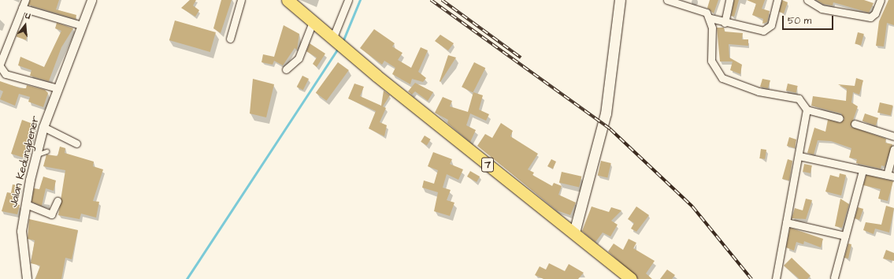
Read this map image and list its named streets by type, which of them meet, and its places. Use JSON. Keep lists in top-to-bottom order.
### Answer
{
  "streets": {
    "highway": ["7"],
    "street": ["Jalan Kedungbener"]
  },
  "scale_bar": "50 m",
  "north": "top"
}
